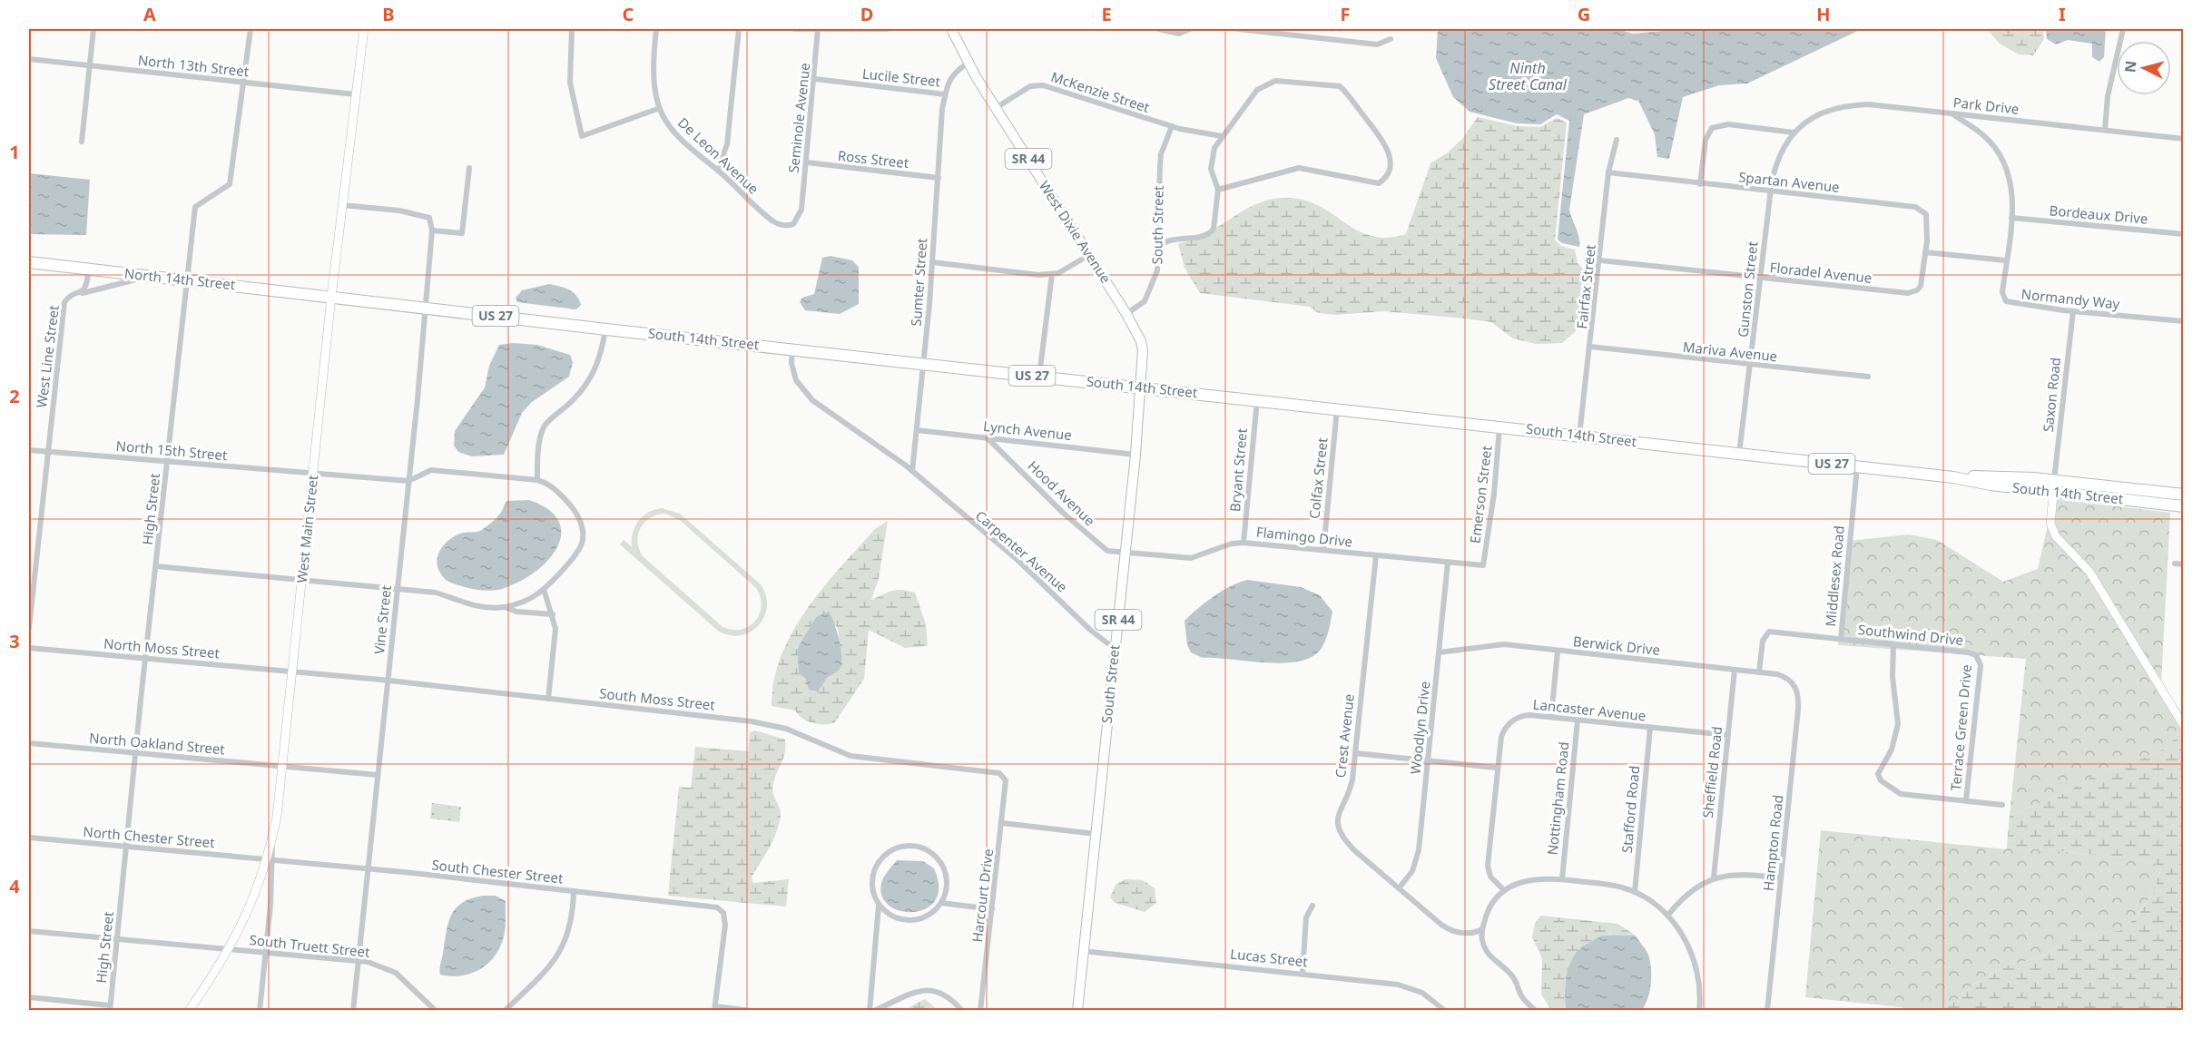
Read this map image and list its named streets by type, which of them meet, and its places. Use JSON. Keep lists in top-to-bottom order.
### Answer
{
  "streets": {
    "highway": ["North 14th Street", "US 27", "South 14th Street"],
    "main road": [
      "SR 44",
      "South Street",
      "West Dixie Avenue",
      "West Main Street"
    ],
    "street": [
      "North 13th Street",
      "Lucile Street",
      "McKenzie Street",
      "Park Drive",
      "Seminole Avenue",
      "De Leon Avenue",
      "Ross Street",
      "Spartan Avenue",
      "Bordeaux Drive",
      "Floradel Avenue",
      "Sumter Street",
      "Fairfax Street",
      "Gunston Street",
      "Normandy Way",
      "Mariva Avenue",
      "West Line Street",
      "Saxon Road",
      "Lynch Avenue",
      "North 15th Street",
      "Bryant Street",
      "Colfax Street",
      "Hood Avenue",
      "Emerson Street",
      "High Street",
      "Flamingo Drive",
      "Carpenter Avenue",
      "Middlesex Road",
      "Vine Street",
      "Southwind Drive",
      "Berwick Drive",
      "North Moss Street",
      "South Moss Street",
      "Lancaster Avenue",
      "Woodlyn Drive",
      "Terrace Green Drive",
      "Crest Avenue",
      "North Oakland Street",
      "Sheffield Road",
      "Nottingham Road",
      "Stafford Road",
      "North Chester Street",
      "Hampton Road",
      "South Chester Street",
      "Harcourt Drive",
      "South Truett Street",
      "Lucas Street"
    ]
  },
  "crossings": [
    ["North 13th Street", "High Street"],
    ["North 13th Street", "West Main Street"],
    ["Lucile Street", "Seminole Avenue"],
    ["Lucile Street", "West Dixie Avenue"],
    ["Lucile Street", "Sumter Street"],
    ["McKenzie Street", "South Street"],
    ["McKenzie Street", "West Dixie Avenue"],
    ["Park Drive", "Gunston Street"],
    ["Park Drive", "Normandy Way"],
    ["Seminole Avenue", "De Leon Avenue"],
    ["Seminole Avenue", "Ross Street"],
    ["SR 44", "South Street"],
    ["SR 44", "Lucas Street"],
    ["Ross Street", "Sumter Street"],
    ["Spartan Avenue", "Floradel Avenue"],
    ["Spartan Avenue", "Fairfax Street"],
    ["Spartan Avenue", "Gunston Street"],
    ["Bordeaux Drive", "Normandy Way"],
    ["South Street", "West Dixie Avenue"],
    ["South Street", "South 14th Street"],
    ["South Street", "Lynch Avenue"],
    ["South Street", "Hood Avenue"],
    ["South Street", "Flamingo Drive"],
    ["South Street", "Carpenter Avenue"],
    ["South Street", "Lucas Street"],
    ["West Dixie Avenue", "South 14th Street"],
    ["Floradel Avenue", "Fairfax Street"],
    ["Floradel Avenue", "Gunston Street"],
    ["North 14th Street", "South 14th Street"],
    ["North 14th Street", "West Line Street"],
    ["North 14th Street", "High Street"],
    ["North 14th Street", "West Main Street"],
    ["Sumter Street", "South 14th Street"],
    ["Sumter Street", "Lynch Avenue"],
    ["Sumter Street", "Carpenter Avenue"],
    ["Fairfax Street", "South 14th Street"],
    ["Fairfax Street", "Mariva Avenue"],
    ["Gunston Street", "South 14th Street"],
    ["Gunston Street", "Mariva Avenue"],
    ["Normandy Way", "Saxon Road"],
    ["South 14th Street", "Saxon Road"],
    ["South 14th Street", "Bryant Street"],
    ["South 14th Street", "Colfax Street"],
    ["South 14th Street", "Emerson Street"],
    ["South 14th Street", "West Main Street"],
    ["South 14th Street", "Middlesex Road"],
    ["South 14th Street", "Vine Street"],
    ["West Line Street", "North 15th Street"],
    ["Lynch Avenue", "Hood Avenue"],
    ["North 15th Street", "High Street"],
    ["North 15th Street", "West Main Street"],
    ["North 15th Street", "Vine Street"],
    ["Bryant Street", "Flamingo Drive"],
    ["Colfax Street", "Flamingo Drive"],
    ["Hood Avenue", "Flamingo Drive"],
    ["Emerson Street", "Flamingo Drive"],
    ["High Street", "North Moss Street"],
    ["High Street", "North Oakland Street"],
    ["High Street", "North Chester Street"],
    ["High Street", "South Truett Street"],
    ["West Main Street", "North Moss Street"],
    ["West Main Street", "South Moss Street"],
    ["West Main Street", "North Oakland Street"],
    ["West Main Street", "North Chester Street"],
    ["West Main Street", "South Chester Street"],
    ["West Main Street", "South Truett Street"],
    ["Flamingo Drive", "Woodlyn Drive"],
    ["Flamingo Drive", "Crest Avenue"],
    ["Middlesex Road", "Southwind Drive"],
    ["Middlesex Road", "Berwick Drive"],
    ["Vine Street", "South Moss Street"],
    ["Vine Street", "North Oakland Street"],
    ["Vine Street", "South Chester Street"],
    ["Vine Street", "South Truett Street"],
    ["Southwind Drive", "Terrace Green Drive"],
    ["Berwick Drive", "Woodlyn Drive"],
    ["Berwick Drive", "Sheffield Road"],
    ["Berwick Drive", "Hampton Road"],
    ["North Moss Street", "South Moss Street"],
    ["South Moss Street", "Harcourt Drive"],
    ["Lancaster Avenue", "Sheffield Road"],
    ["Lancaster Avenue", "Nottingham Road"],
    ["Lancaster Avenue", "Stafford Road"],
    ["Woodlyn Drive", "Crest Avenue"],
    ["North Chester Street", "South Chester Street"]
  ],
  "water": ["Ninth Street Canal"],
  "north": "left",
  "grid": {
    "columns": [
      "A",
      "B",
      "C",
      "D",
      "E",
      "F",
      "G",
      "H",
      "I"
    ],
    "rows": [
      "1",
      "2",
      "3",
      "4"
    ]
  }
}
